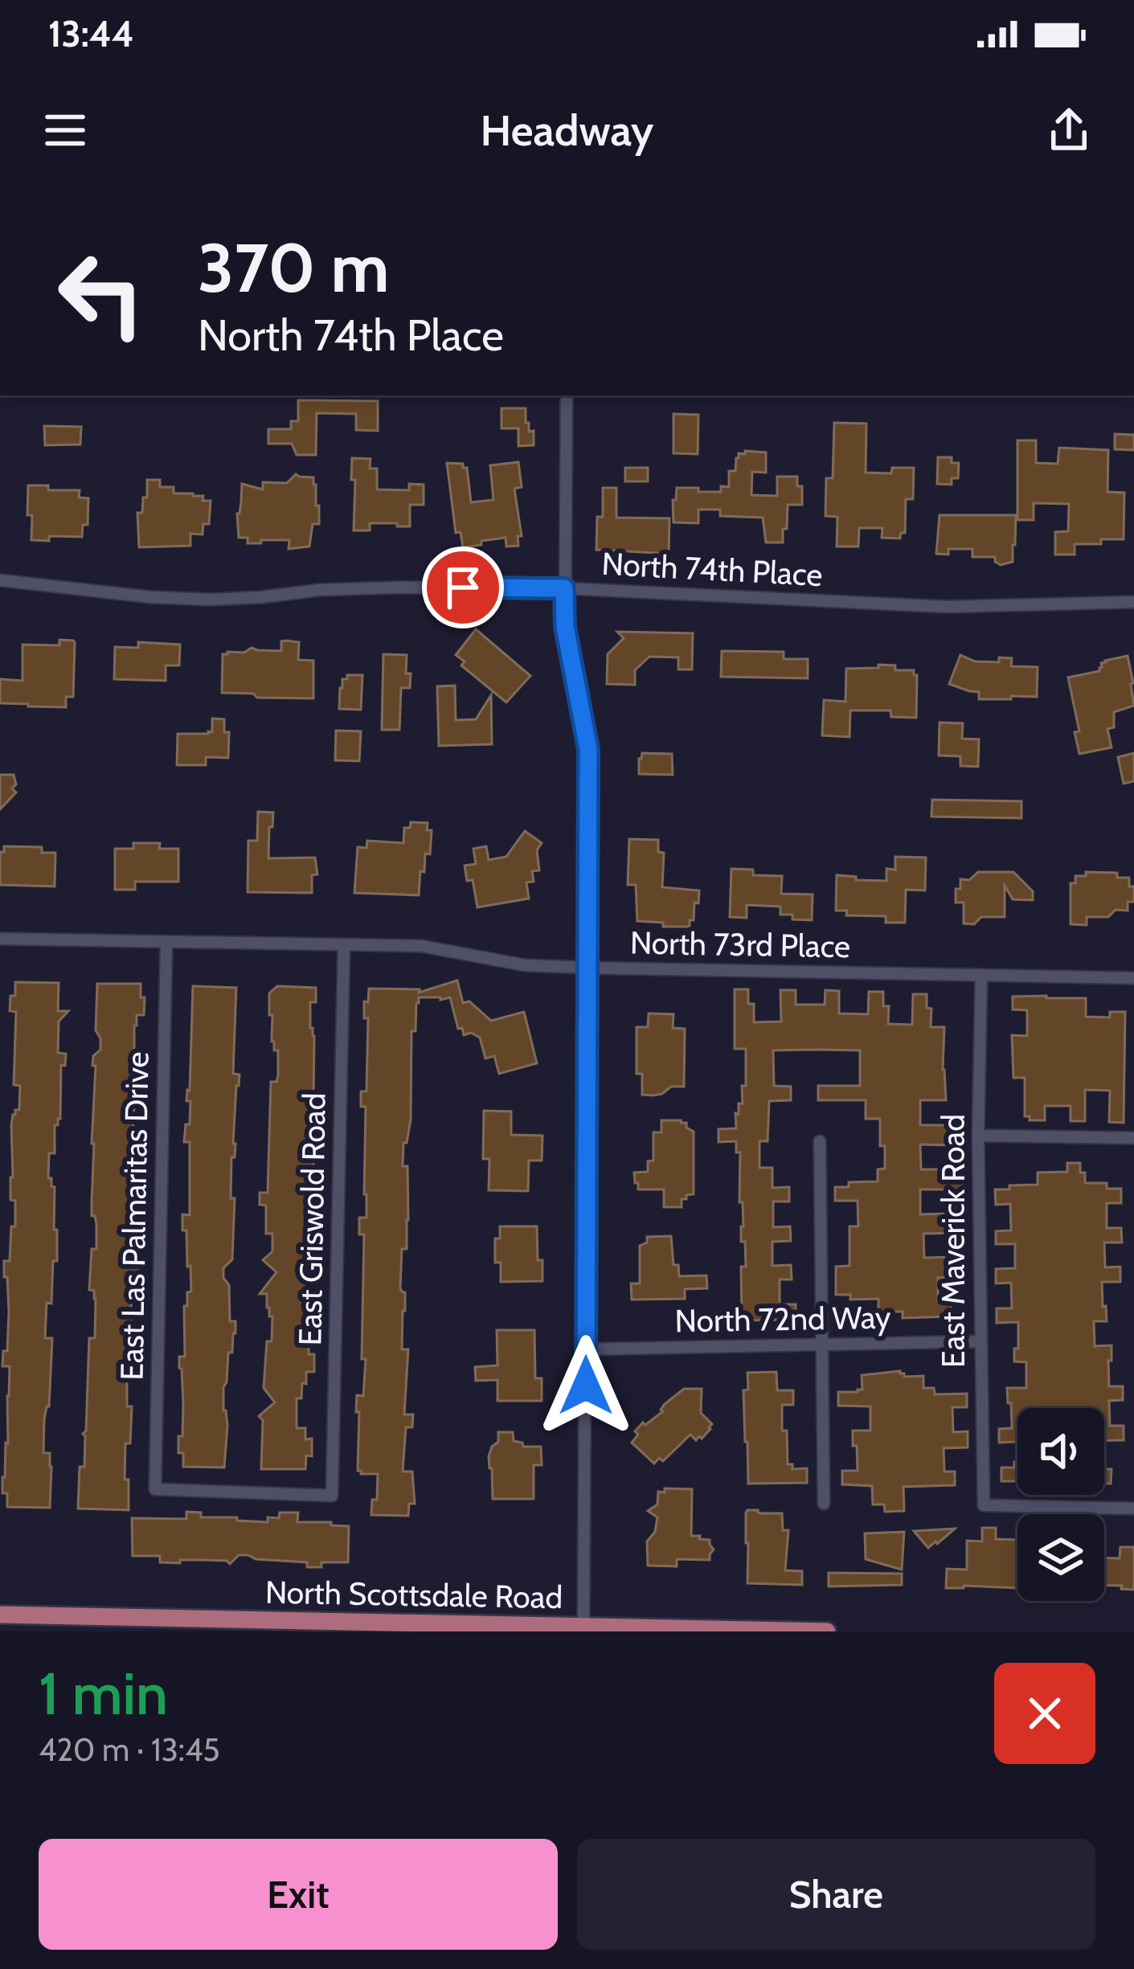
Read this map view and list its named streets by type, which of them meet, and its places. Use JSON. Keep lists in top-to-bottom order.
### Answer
{
  "streets": {
    "main road": ["North Scottsdale Road"],
    "street": [
      "North 74th Place",
      "North 73rd Place",
      "East Las Palmaritas Drive",
      "East Griswold Road",
      "East Maverick Road",
      "North 72nd Way"
    ]
  },
  "crossings": [
    ["North 73rd Place", "East Las Palmaritas Drive"],
    ["North 73rd Place", "East Griswold Road"],
    ["North 73rd Place", "East Maverick Road"],
    ["East Las Palmaritas Drive", "East Griswold Road"],
    ["East Maverick Road", "North 72nd Way"]
  ],
  "page": {
    "status": "13:44",
    "header": "Headway",
    "turn": ["370 m", "North 74th Place"],
    "heading": ["1 min", "420 m · 13:45"],
    "buttons": ["Exit", "Share"]
  }
}
